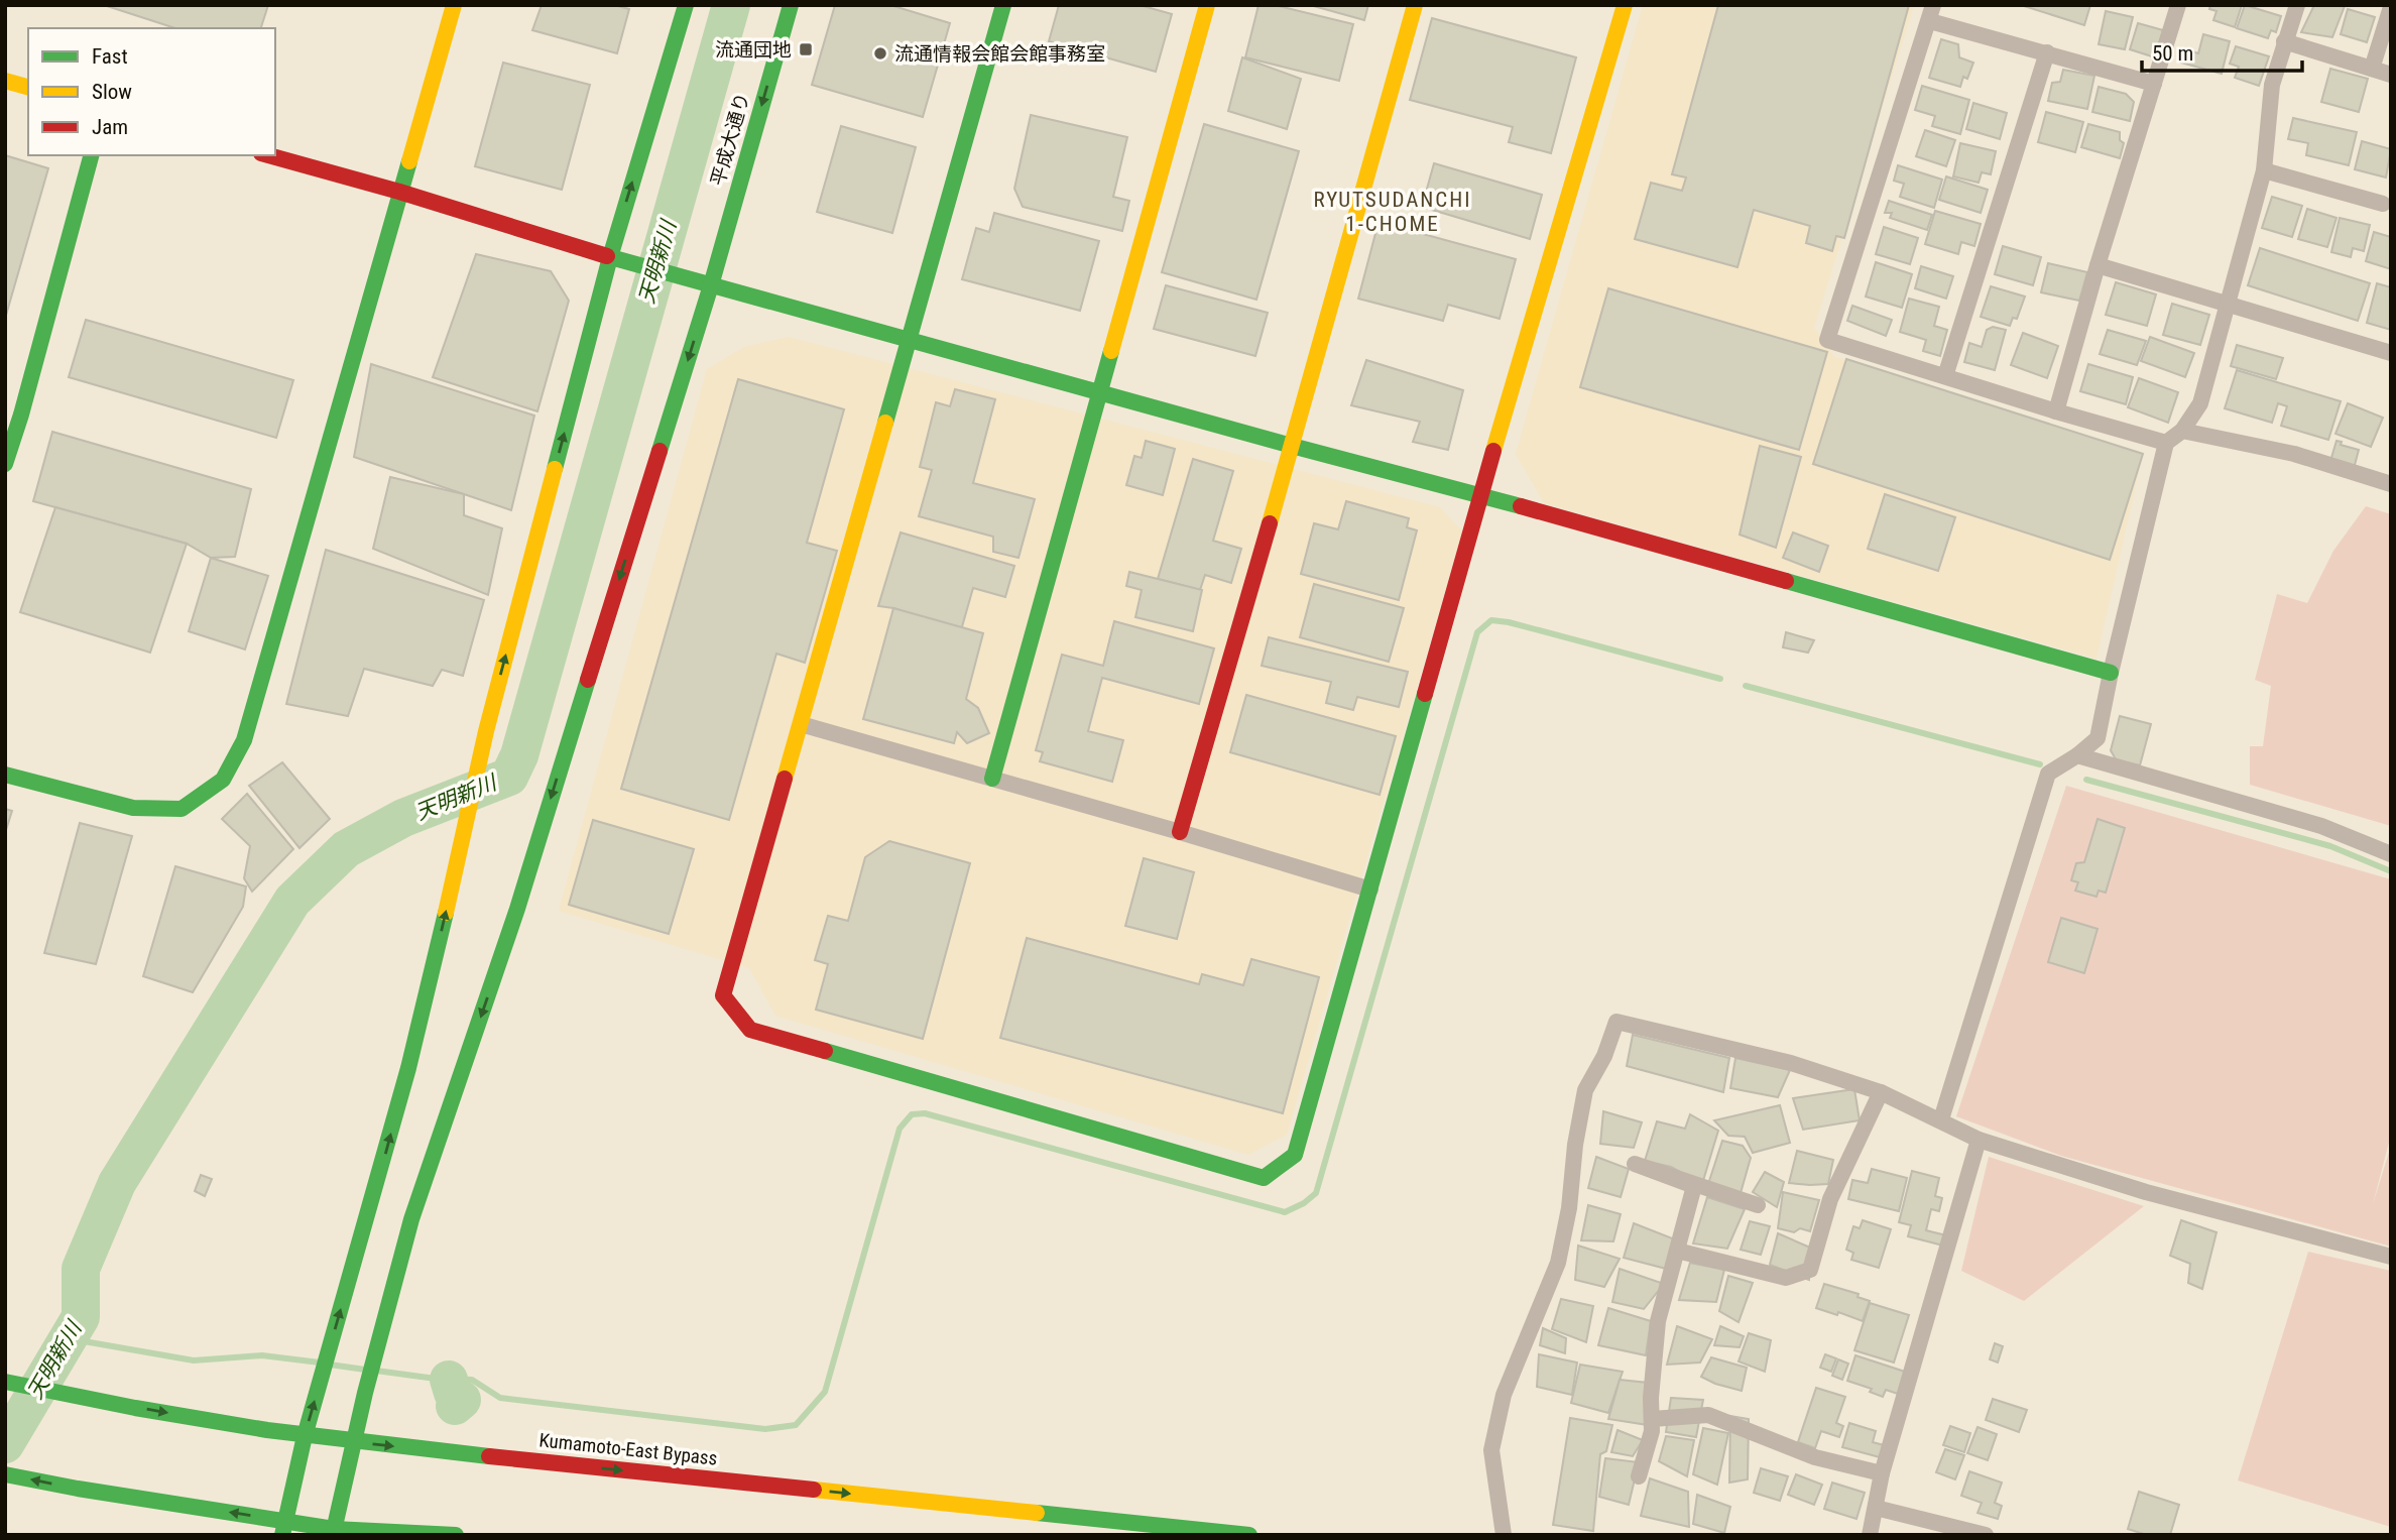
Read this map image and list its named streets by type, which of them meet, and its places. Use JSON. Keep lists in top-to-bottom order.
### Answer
{
  "streets": {
    "main road": ["平成大通り", "Kumamoto-East Bypass"]
  },
  "crossings": [
    ["平成大通り", "Kumamoto-East Bypass"]
  ],
  "districts": ["RYUTSUDANCHI 1-CHOME"],
  "water": ["天明新川"],
  "places": {
    "transit": ["流通団地"],
    "other": ["流通情報会館会館事務室"]
  },
  "legend": ["Fast", "Slow", "Jam"],
  "scale_bar": "50 m"
}
